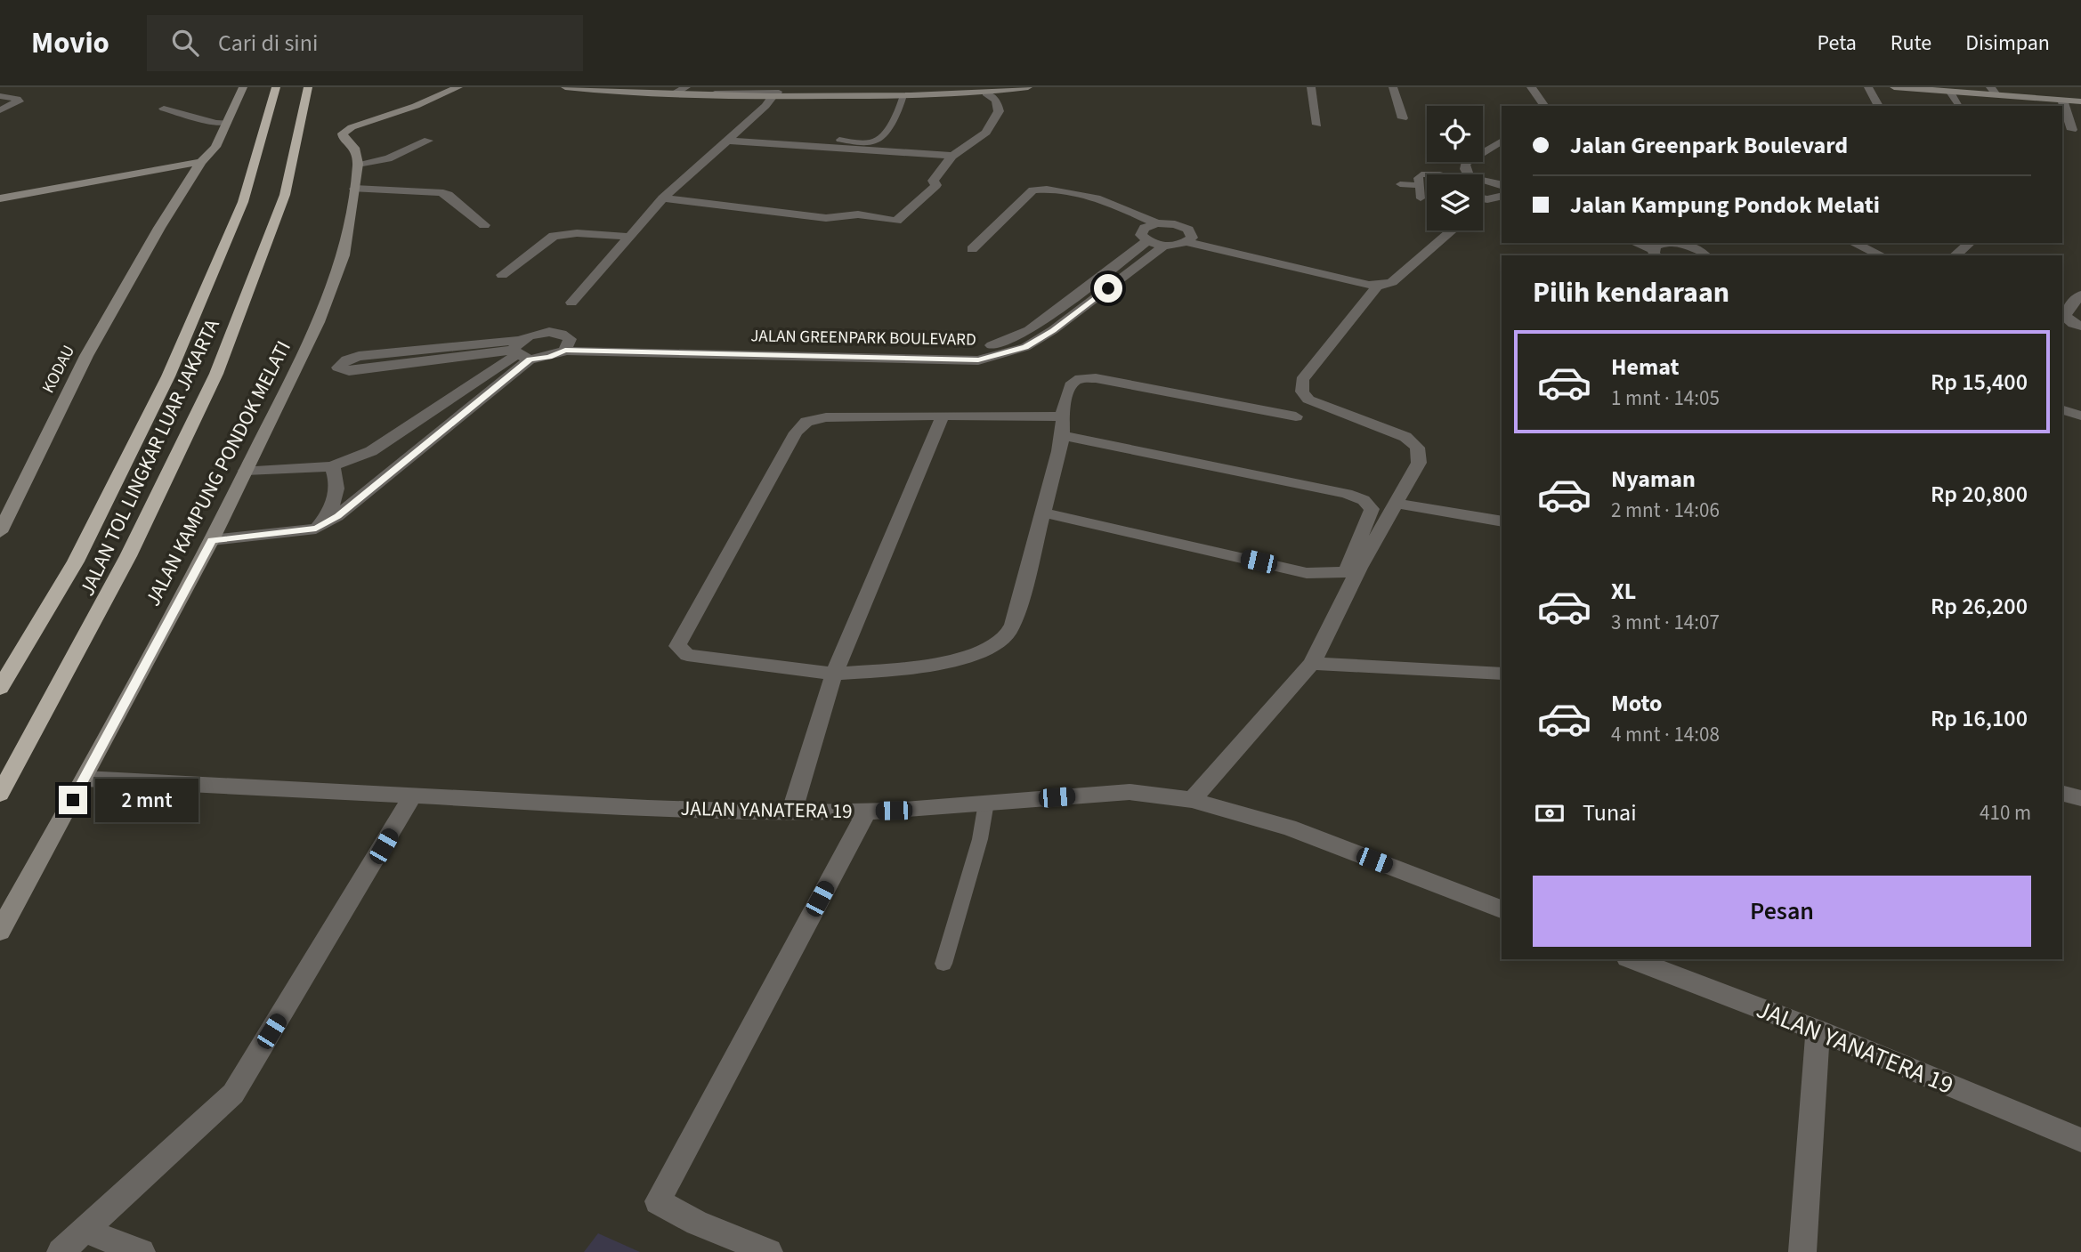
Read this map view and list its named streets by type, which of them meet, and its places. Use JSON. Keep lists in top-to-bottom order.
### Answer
{
  "streets": {
    "highway": ["JALAN TOL LINGKAR LUAR JAKARTA"],
    "street": [
      "JALAN GREENPARK BOULEVARD",
      "KODAU",
      "JALAN KAMPUNG PONDOK MELATI",
      "JALAN YANATERA 19"
    ]
  },
  "crossings": [
    ["JALAN KAMPUNG PONDOK MELATI", "JALAN YANATERA 19"]
  ],
  "page": {
    "header": "Movio",
    "search": "Cari di sini",
    "nav": ["Peta", "Rute", "Disimpan"],
    "banner": ["Jalan Greenpark Boulevard", "Jalan Kampung Pondok Melati"],
    "heading": "Pilih kendaraan",
    "list": [
      {
        "name": "Hemat",
        "note": "1 mnt · 14:05",
        "value": "Rp 15,400"
      },
      {
        "name": "Nyaman",
        "note": "2 mnt · 14:06",
        "value": "Rp 20,800"
      },
      {
        "name": "XL",
        "note": "3 mnt · 14:07",
        "value": "Rp 26,200"
      },
      {
        "name": "Moto",
        "note": "4 mnt · 14:08",
        "value": "Rp 16,100"
      }
    ],
    "bubble": "2 mnt",
    "pay": ["Tunai", "410 m"],
    "buttons": "Pesan"
  }
}
